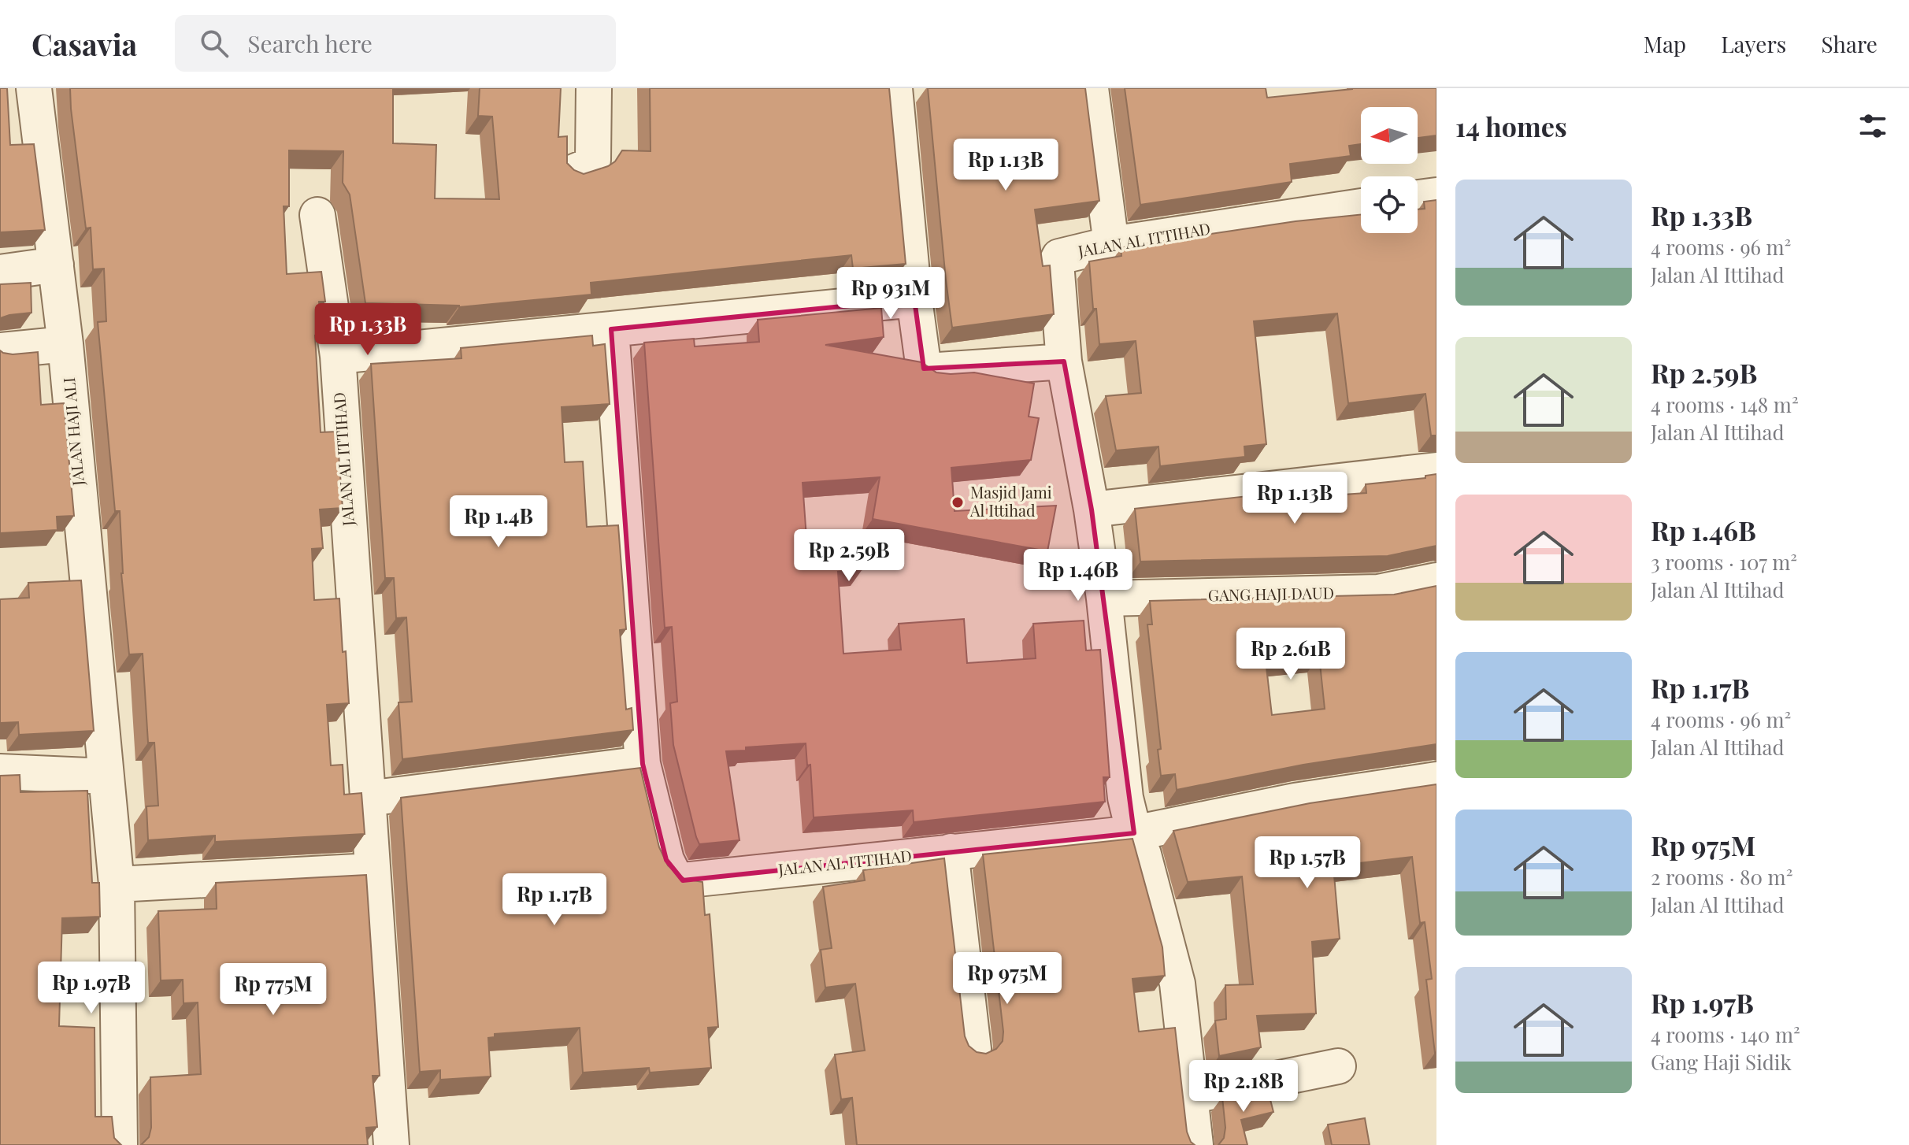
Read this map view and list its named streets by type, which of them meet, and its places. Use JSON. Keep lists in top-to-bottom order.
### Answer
{
  "streets": {
    "street": ["JALAN AL ITTIHAD", "JALAN HAJI ALI", "GANG HAJI DAUD"]
  },
  "crossings": [
    ["JALAN AL ITTIHAD", "GANG HAJI DAUD"]
  ],
  "places": ["Masjid Jami Al Ittihad"],
  "north": "left",
  "page": {
    "header": "Casavia",
    "search": "Search here",
    "nav": ["Map", "Layers", "Share"],
    "heading": "14 homes",
    "price": [
      "Rp 1.13B",
      "Rp 931M",
      "Rp 1.33B",
      "Rp 1.13B",
      "Rp 1.4B",
      "Rp 2.59B",
      "Rp 1.46B",
      "Rp 2.61B",
      "Rp 1.57B",
      "Rp 1.17B",
      "Rp 975M",
      "Rp 1.97B",
      "Rp 775M",
      "Rp 2.18B"
    ],
    "list": [
      {
        "name": "Rp 1.33B",
        "note": "4 rooms · 96 m² · Jalan Al Ittihad"
      },
      {
        "name": "Rp 2.59B",
        "note": "4 rooms · 148 m² · Jalan Al Ittihad"
      },
      {
        "name": "Rp 1.46B",
        "note": "3 rooms · 107 m² · Jalan Al Ittihad"
      },
      {
        "name": "Rp 1.17B",
        "note": "4 rooms · 96 m² · Jalan Al Ittihad"
      },
      {
        "name": "Rp 975M",
        "note": "2 rooms · 80 m² · Jalan Al Ittihad"
      },
      {
        "name": "Rp 1.97B",
        "note": "4 rooms · 140 m² · Gang Haji Sidik"
      }
    ]
  }
}
